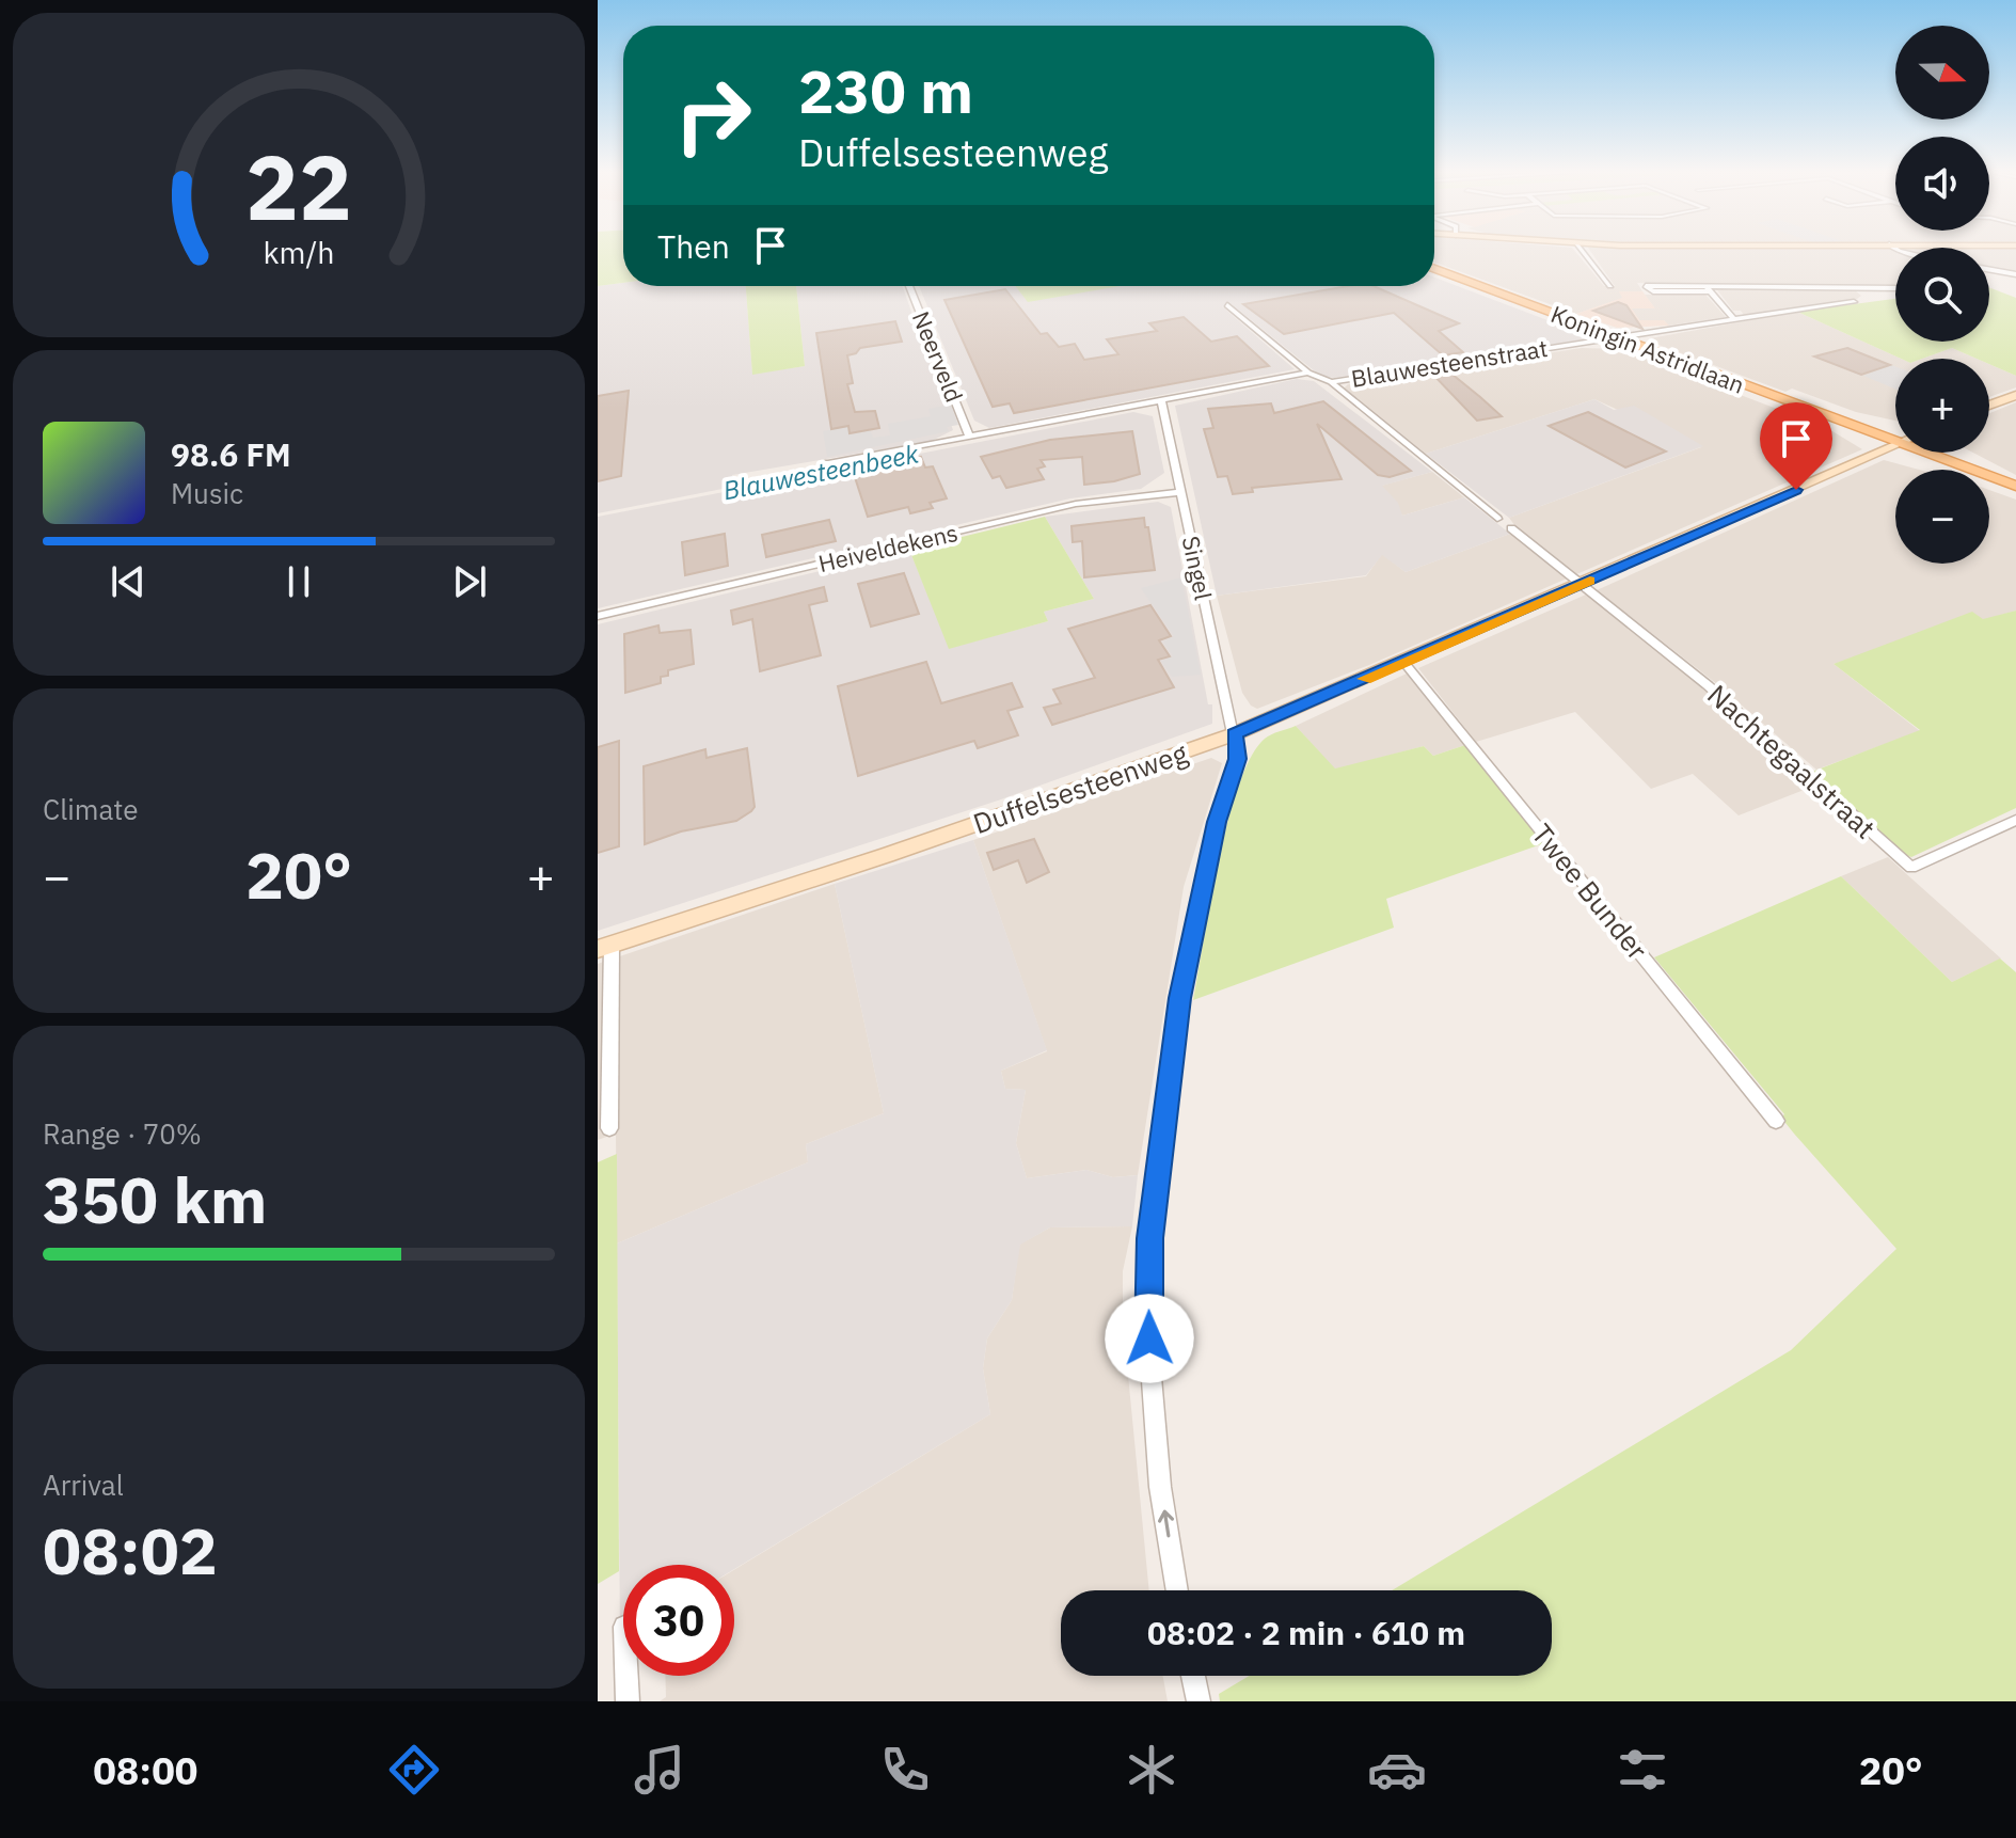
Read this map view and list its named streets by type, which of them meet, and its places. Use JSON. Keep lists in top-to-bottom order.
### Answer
{
  "streets": {
    "main road": ["Koningin Astridlaan"],
    "street": [
      "Neerveld",
      "Blauwesteenstraat",
      "Heiveldekens",
      "Singel",
      "Nachtegaalstraat",
      "Duffelsesteenweg",
      "Twee Bunder"
    ]
  },
  "crossings": [
    ["Koningin Astridlaan", "Blauwesteenstraat"],
    ["Heiveldekens", "Singel"],
    ["Singel", "Duffelsesteenweg"],
    ["Nachtegaalstraat", "Duffelsesteenweg"],
    ["Duffelsesteenweg", "Twee Bunder"]
  ],
  "one_way": ["Singel"],
  "water": ["Blauwesteenbeek"],
  "north": "right",
  "page": {
    "map_buttons": ["+", "−"],
    "turn": ["230 m", "Duffelsesteenweg"],
    "then": "Then",
    "song": ["98.6 FM", "Music"],
    "tile": [
      "Climate",
      ["Range · 70%", "350 km"],
      ["Arrival", "08:02"]
    ],
    "heat": ["−", "20°", "+"],
    "limit": "30",
    "trip": "08:02 · 2 min · 610 m",
    "tabs": ["08:00", "20°"],
    "gauge": ["22", "km/h"]
  }
}
